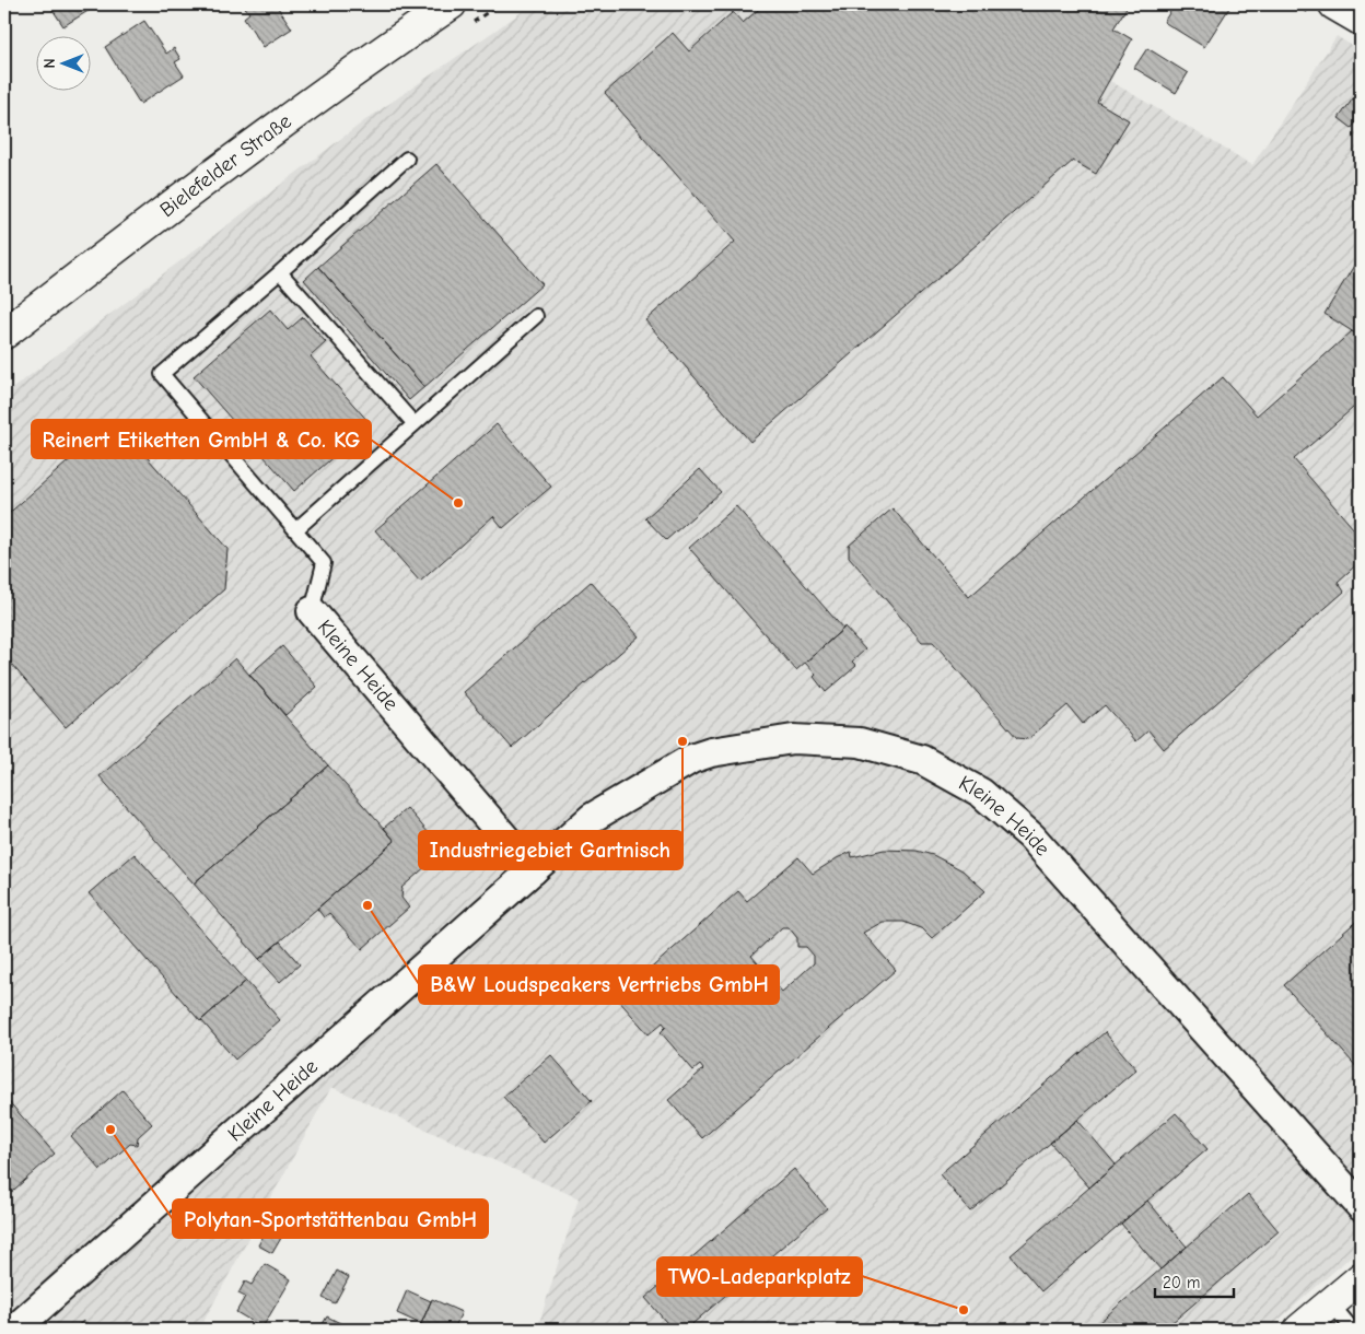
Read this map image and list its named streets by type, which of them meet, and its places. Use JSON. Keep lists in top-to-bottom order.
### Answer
{
  "streets": {
    "street": ["Bielefelder Straße", "Kleine Heide"]
  },
  "places": [
    "Reinert Etiketten GmbH & Co. KG",
    "Industriegebiet Gartnisch",
    "B&W Loudspeakers Vertriebs GmbH",
    "Polytan-Sportstättenbau GmbH",
    "TWO-Ladeparkplatz"
  ],
  "scale_bar": "20 m",
  "north": "left"
}
